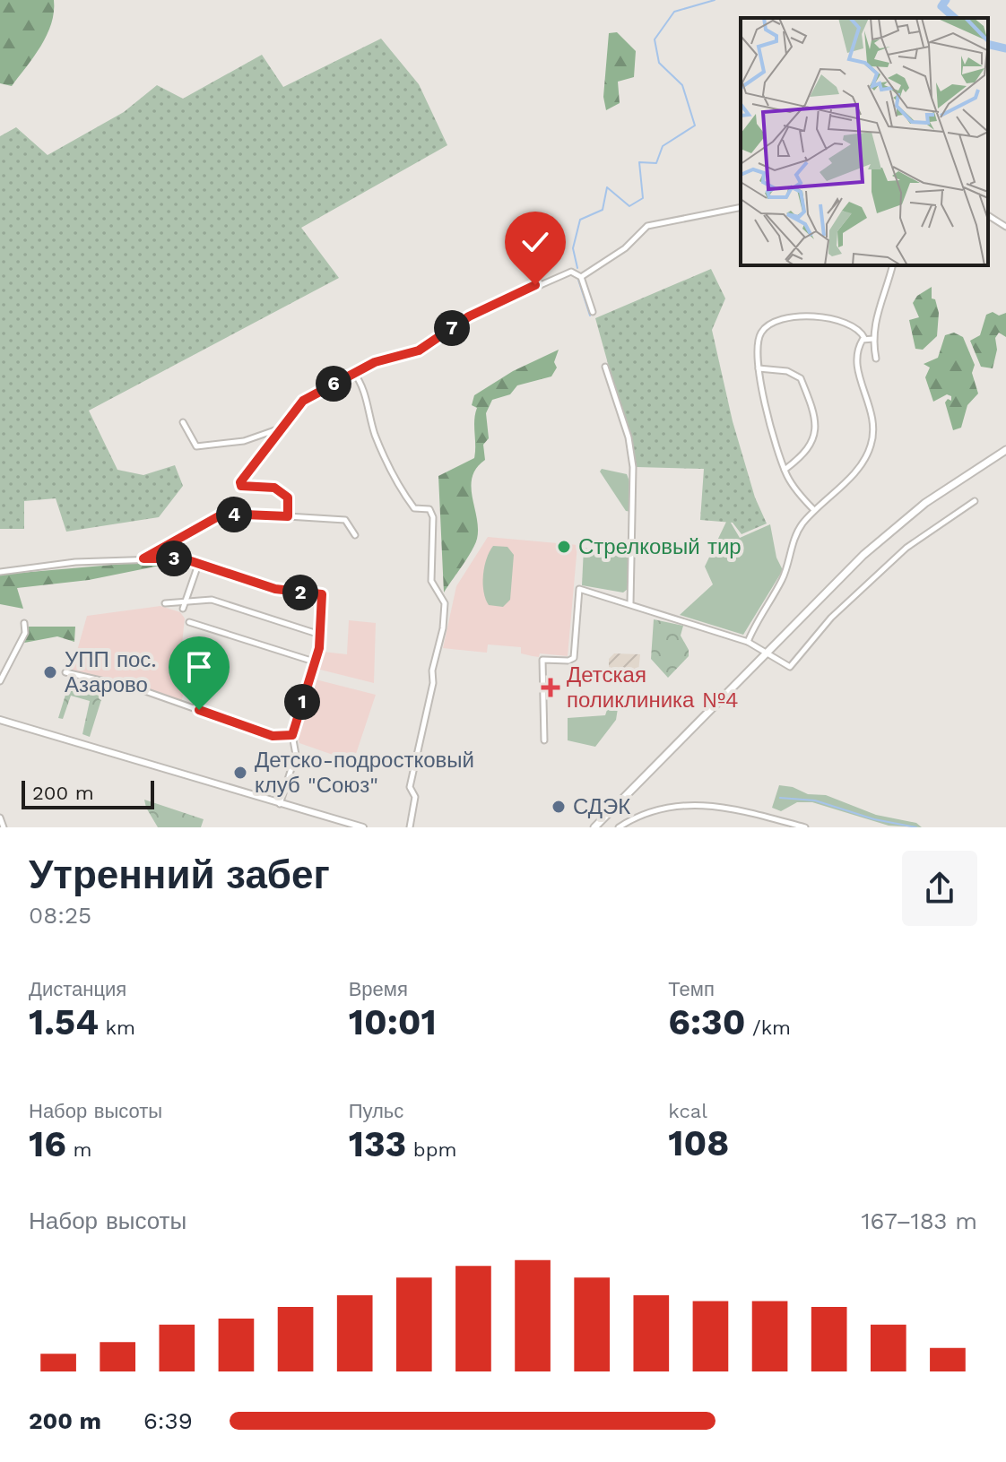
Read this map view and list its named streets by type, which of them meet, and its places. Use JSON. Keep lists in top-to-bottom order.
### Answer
{
  "places": {
    "other": [
      "Стрелковый тир",
      "УПП пос. Азарово",
      "Детско-подростковый клуб \"Союз\"",
      "СДЭК"
    ],
    "health": ["Детская поликлиника №4"]
  },
  "scale_bar": "200 m",
  "page": {
    "pins": [
      "7",
      "6",
      "4",
      "3",
      "2",
      "1"
    ],
    "scale": "200 m",
    "heading": ["Утренний забег", "08:25"],
    "stats": [
      ["Дистанция", "1.54 km"],
      ["Время", "10:01"],
      ["Темп", "6:30 /km"],
      ["Набор высоты", "16 m"],
      ["Пульс", "133 bpm"],
      ["kcal", "108"]
    ],
    "chart": ["Набор высоты", "167–183 m"],
    "list": [
      {
        "name": "200 m",
        "note": "6:39"
      }
    ]
  }
}
